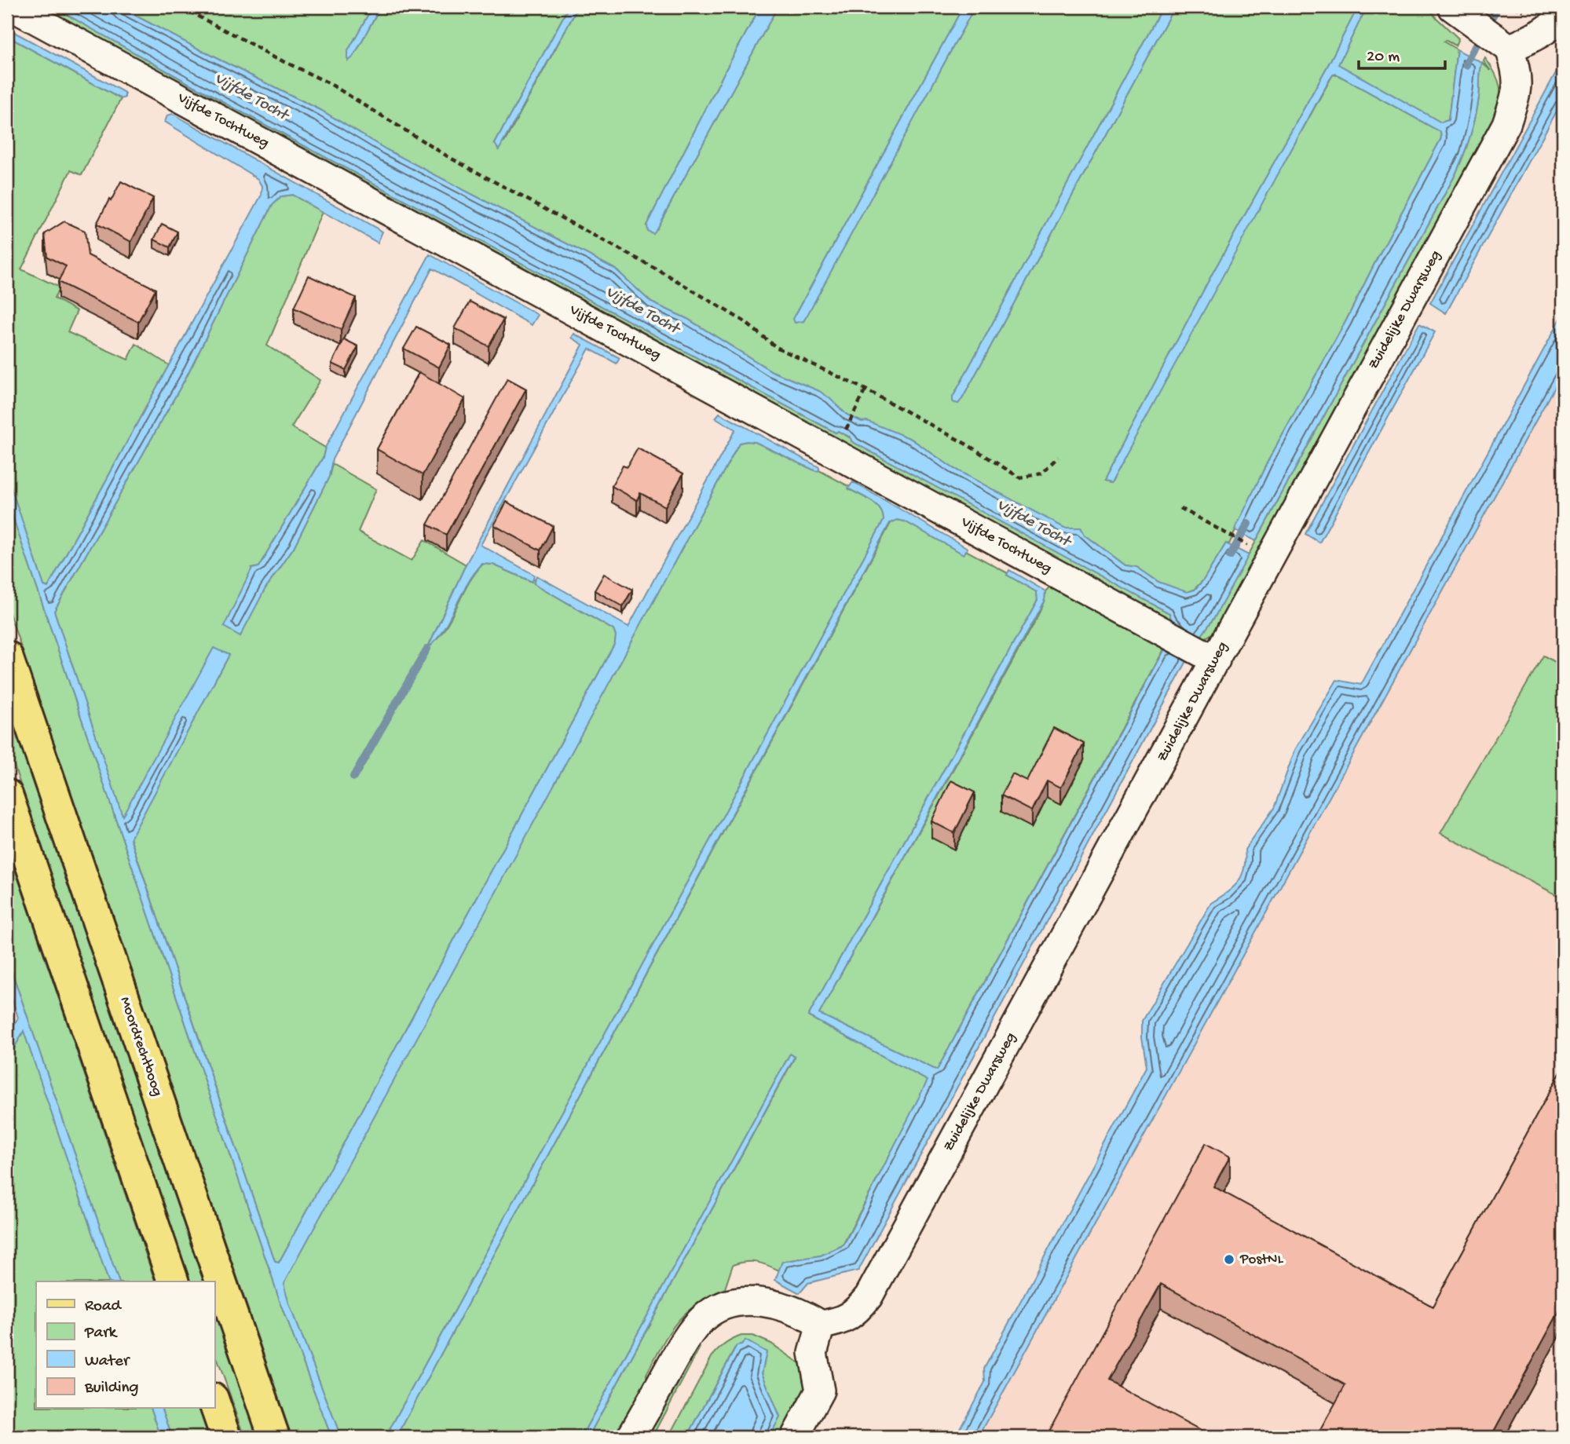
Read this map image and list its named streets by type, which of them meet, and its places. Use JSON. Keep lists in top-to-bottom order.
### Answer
{
  "streets": {
    "main road": ["Moordrechtboog"],
    "street": ["Vijfde Tochtweg", "Zuidelijke Dwarsweg"]
  },
  "crossings": [
    ["Vijfde Tochtweg", "Zuidelijke Dwarsweg"]
  ],
  "water": ["Vijfde Tocht"],
  "places": ["PostNL"],
  "legend": [
    "Road",
    "Park",
    "Water",
    "Building"
  ],
  "scale_bar": "20 m"
}
